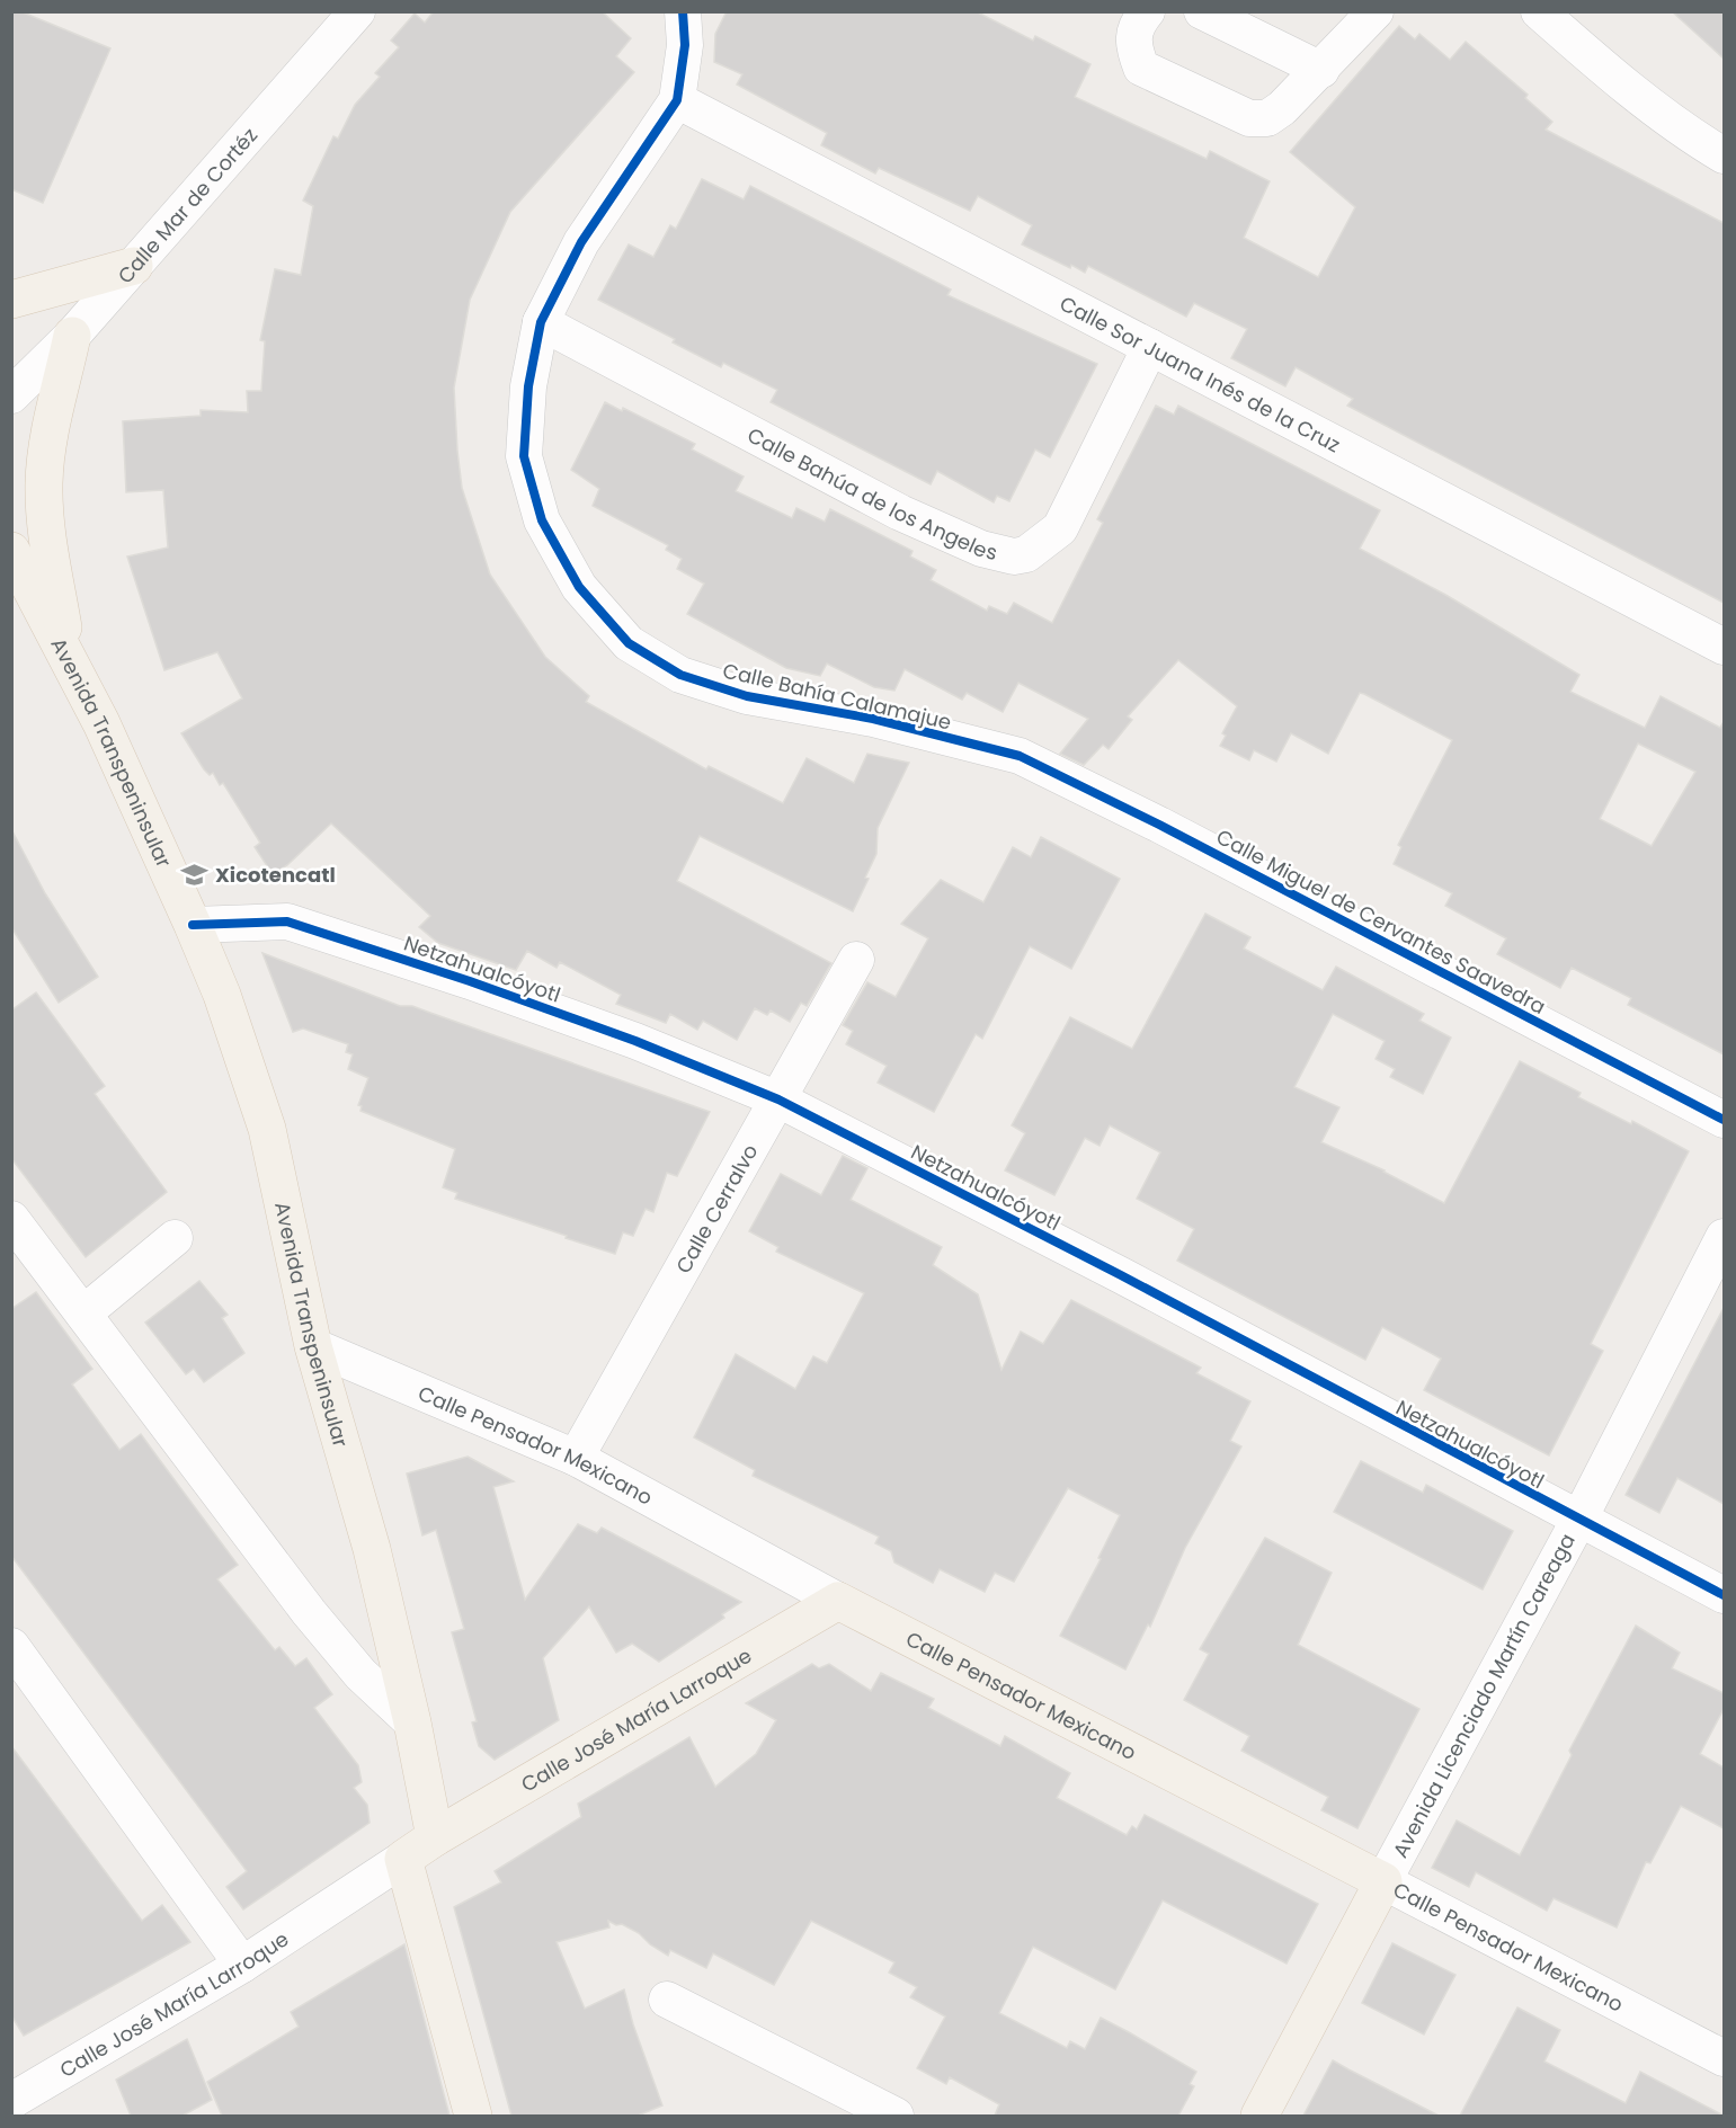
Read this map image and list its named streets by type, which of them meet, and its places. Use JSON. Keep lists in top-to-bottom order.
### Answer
{
  "streets": {
    "main road": [
      "Avenida Transpeninsular",
      "Calle Pensador Mexicano",
      "Avenida Licenciado Martín Careaga",
      "Calle José María Larroque"
    ],
    "street": [
      "Calle Mar de Cortéz",
      "Calle Sor Juana Inés de la Cruz",
      "Calle Bahúa de los Angeles",
      "Calle Bahía Calamajue",
      "Calle Miguel de Cervantes Saavedra",
      "Netzahualcóyotl",
      "Calle Cerralvo"
    ]
  },
  "crossings": [
    ["Calle Sor Juana Inés de la Cruz", "Calle Bahúa de los Angeles"],
    ["Calle Sor Juana Inés de la Cruz", "Calle Bahía Calamajue"],
    ["Calle Bahúa de los Angeles", "Calle Bahía Calamajue"],
    ["Calle Bahía Calamajue", "Calle Miguel de Cervantes Saavedra"],
    ["Avenida Transpeninsular", "Netzahualcóyotl"],
    ["Avenida Transpeninsular", "Calle Pensador Mexicano"],
    ["Avenida Transpeninsular", "Calle José María Larroque"],
    ["Netzahualcóyotl", "Calle Cerralvo"],
    ["Netzahualcóyotl", "Avenida Licenciado Martín Careaga"],
    ["Calle Cerralvo", "Calle Pensador Mexicano"],
    ["Calle Pensador Mexicano", "Avenida Licenciado Martín Careaga"],
    ["Calle Pensador Mexicano", "Calle José María Larroque"]
  ],
  "places": {
    "school or university": ["Xicotencatl"]
  }
}
